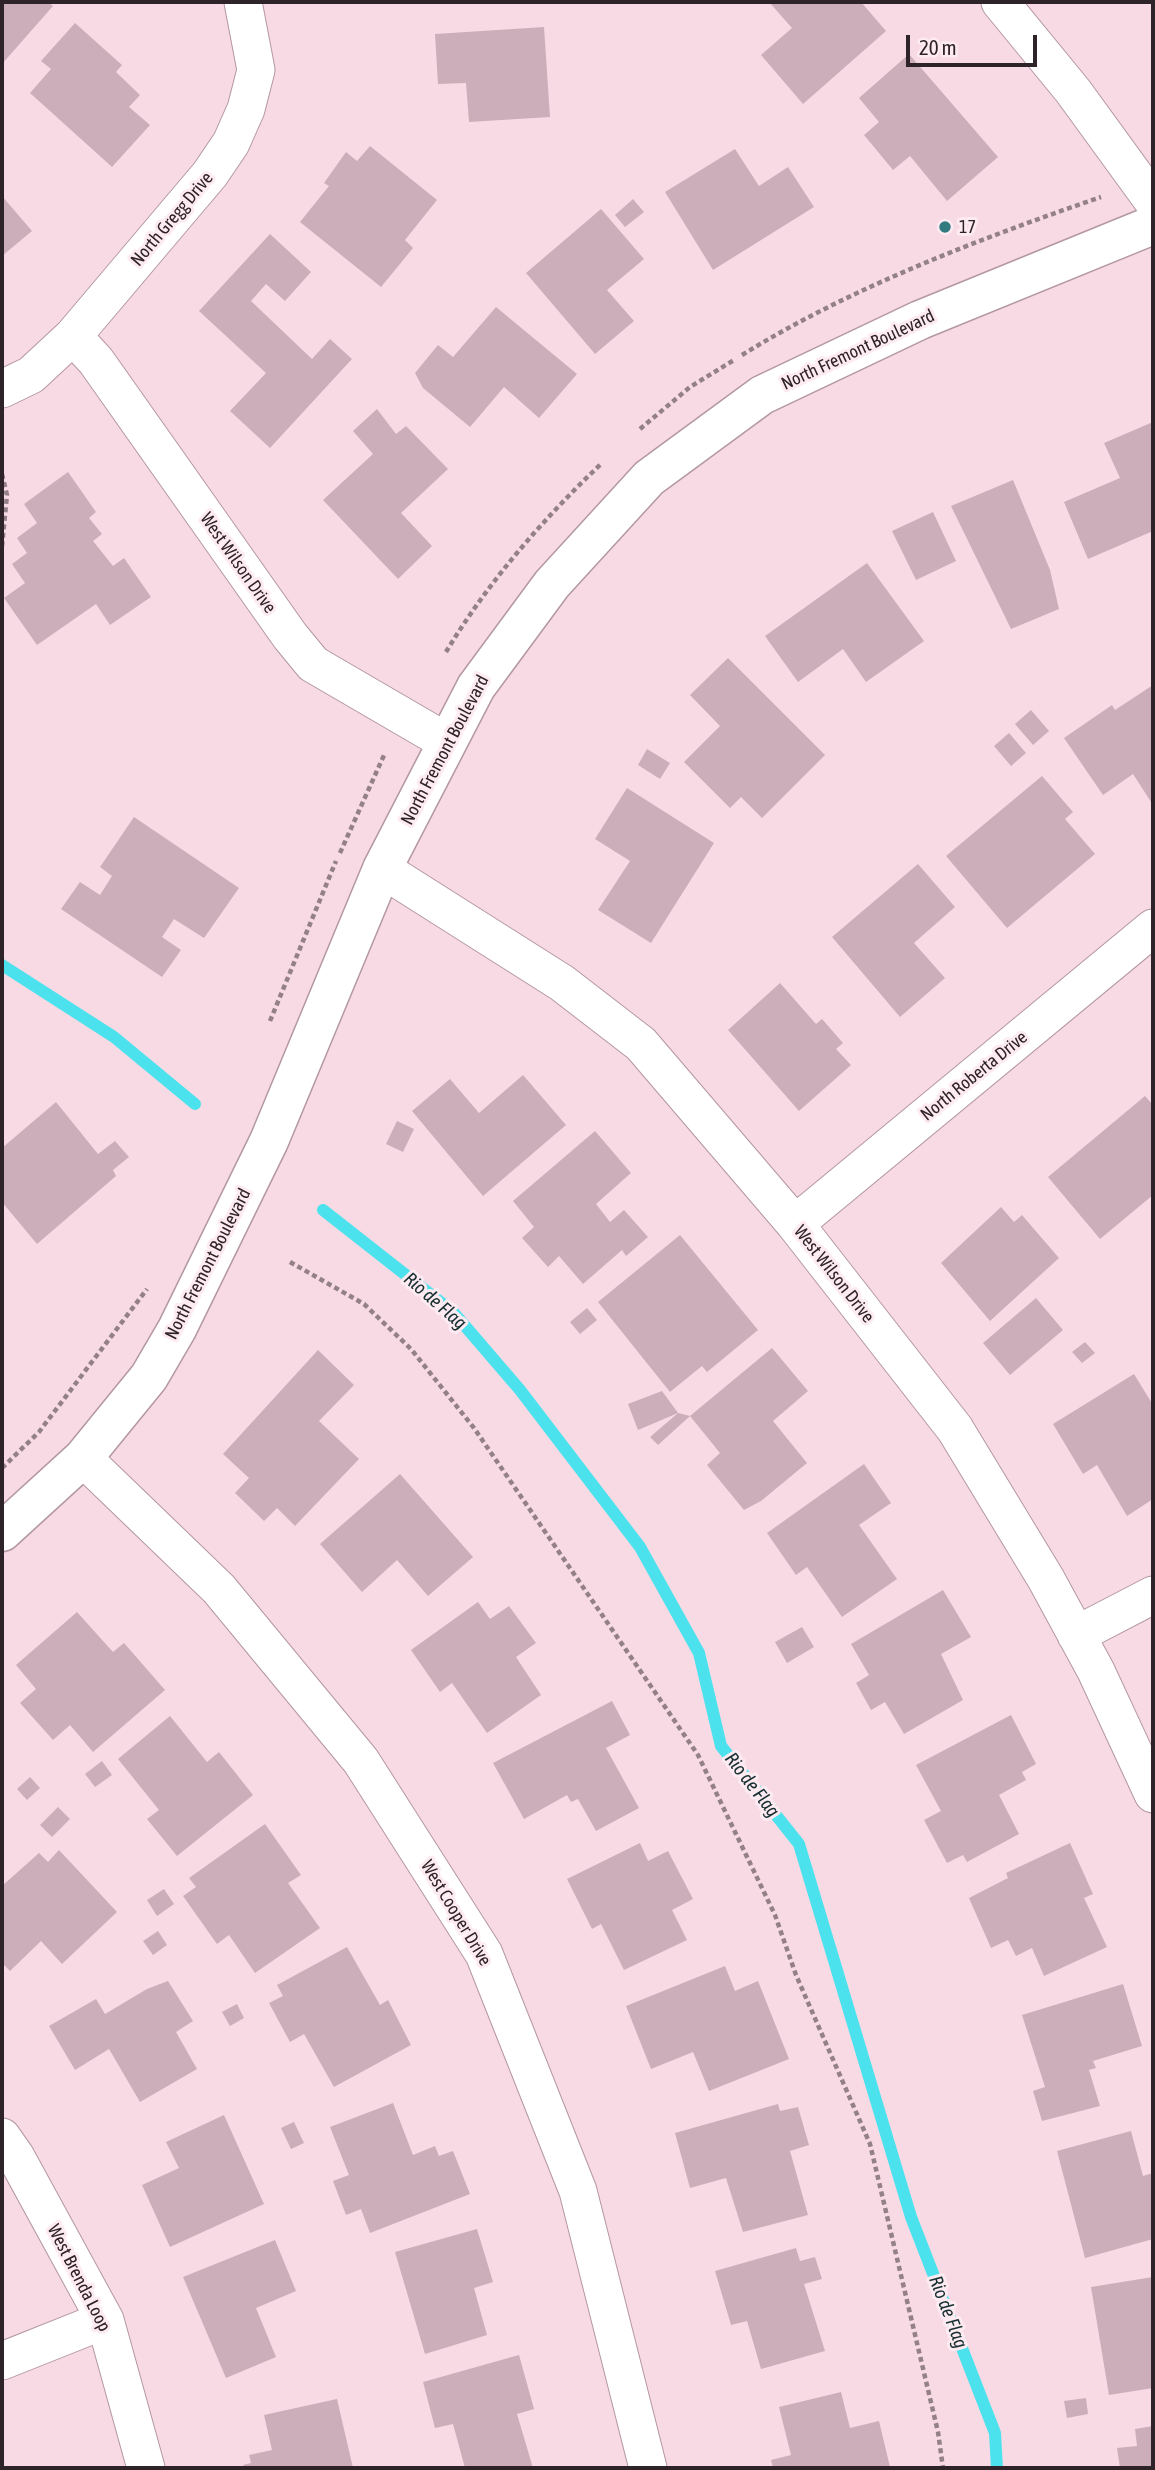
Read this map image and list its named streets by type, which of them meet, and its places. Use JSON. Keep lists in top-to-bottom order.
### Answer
{
  "streets": {
    "street": [
      "North Gregg Drive",
      "North Fremont Boulevard",
      "West Wilson Drive",
      "North Roberta Drive",
      "West Cooper Drive",
      "West Brenda Loop"
    ]
  },
  "crossings": [
    ["North Gregg Drive", "West Wilson Drive"],
    ["North Fremont Boulevard", "West Wilson Drive"],
    ["North Fremont Boulevard", "West Cooper Drive"],
    ["West Wilson Drive", "North Roberta Drive"]
  ],
  "water": ["Rio de Flag"],
  "places": ["17"],
  "scale_bar": "20 m"
}
